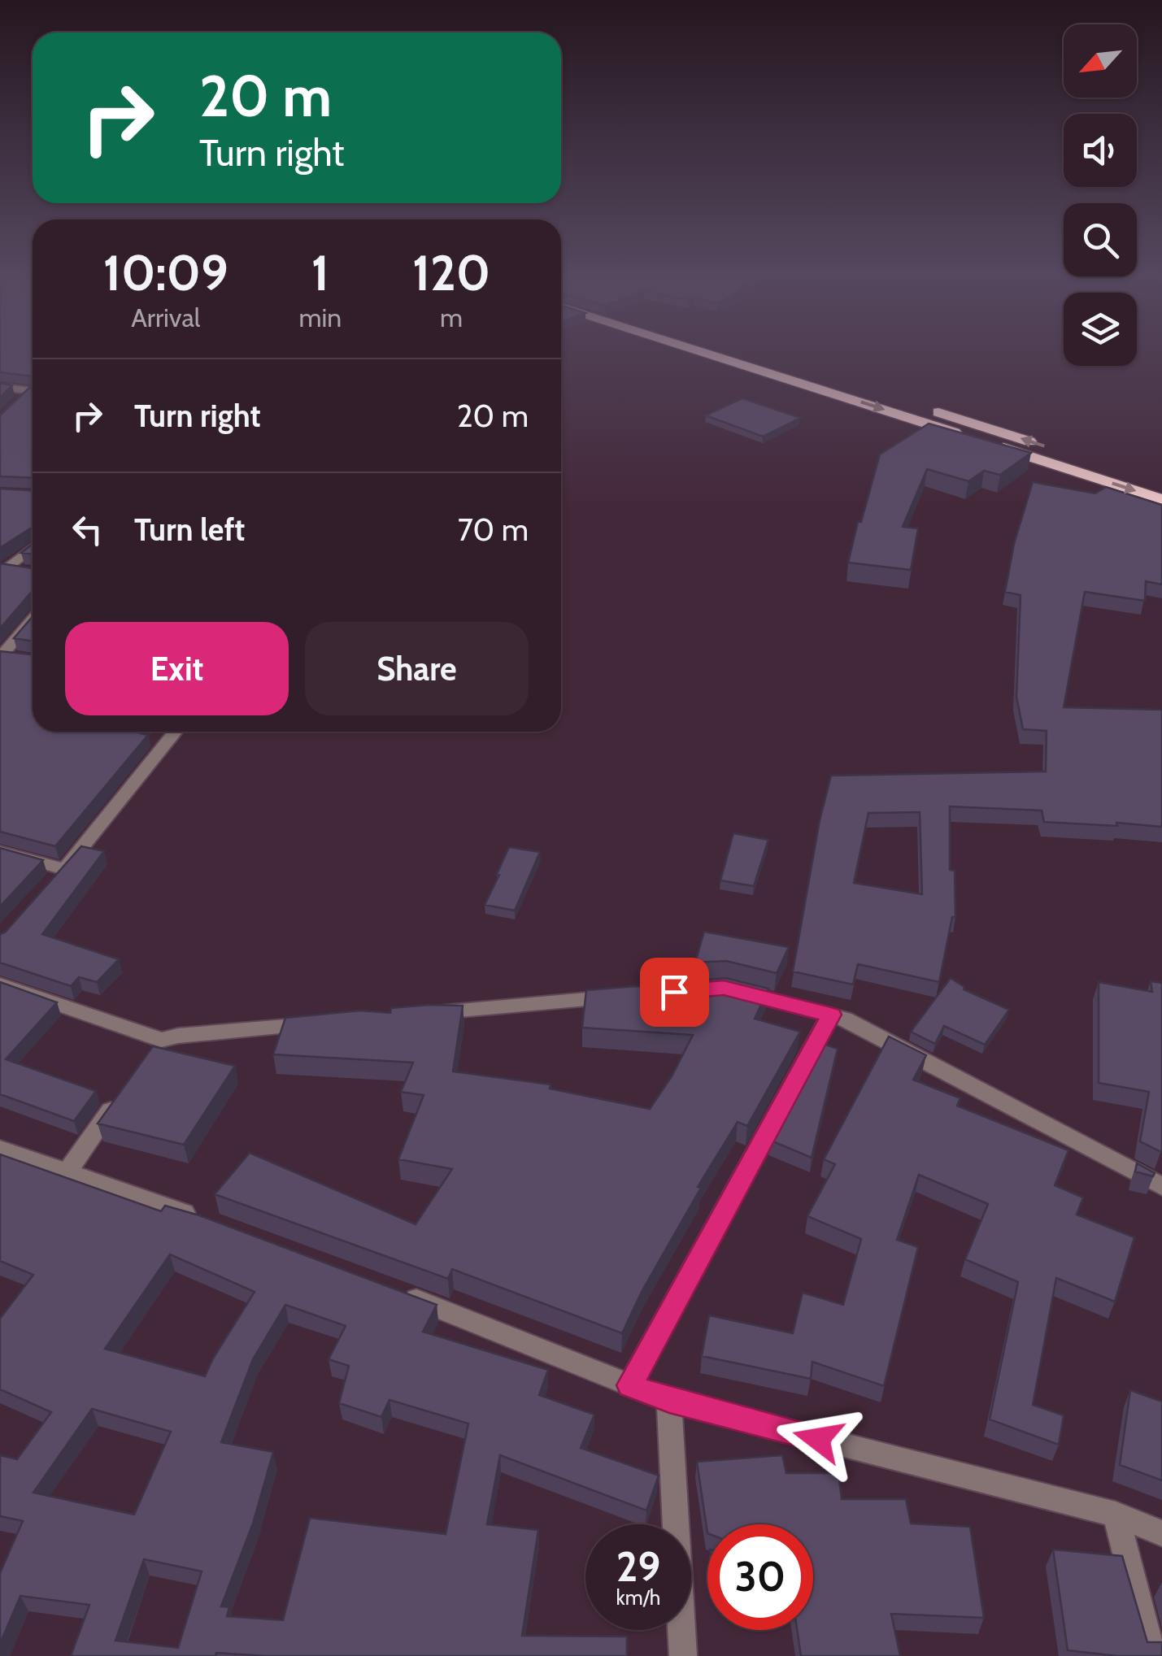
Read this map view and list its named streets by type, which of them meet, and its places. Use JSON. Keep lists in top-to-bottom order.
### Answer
{
  "north": "bottom left",
  "page": {
    "turn": ["20 m", "Turn right"],
    "eta": [
      "10:09",
      "Arrival",
      "1",
      "min",
      "120",
      "m"
    ],
    "list": [
      {
        "name": "Turn right",
        "value": "20 m"
      },
      {
        "name": "Turn left",
        "value": "70 m"
      }
    ],
    "buttons": ["Exit", "Share"],
    "speed": "29 km/h",
    "limit": "30"
  }
}
